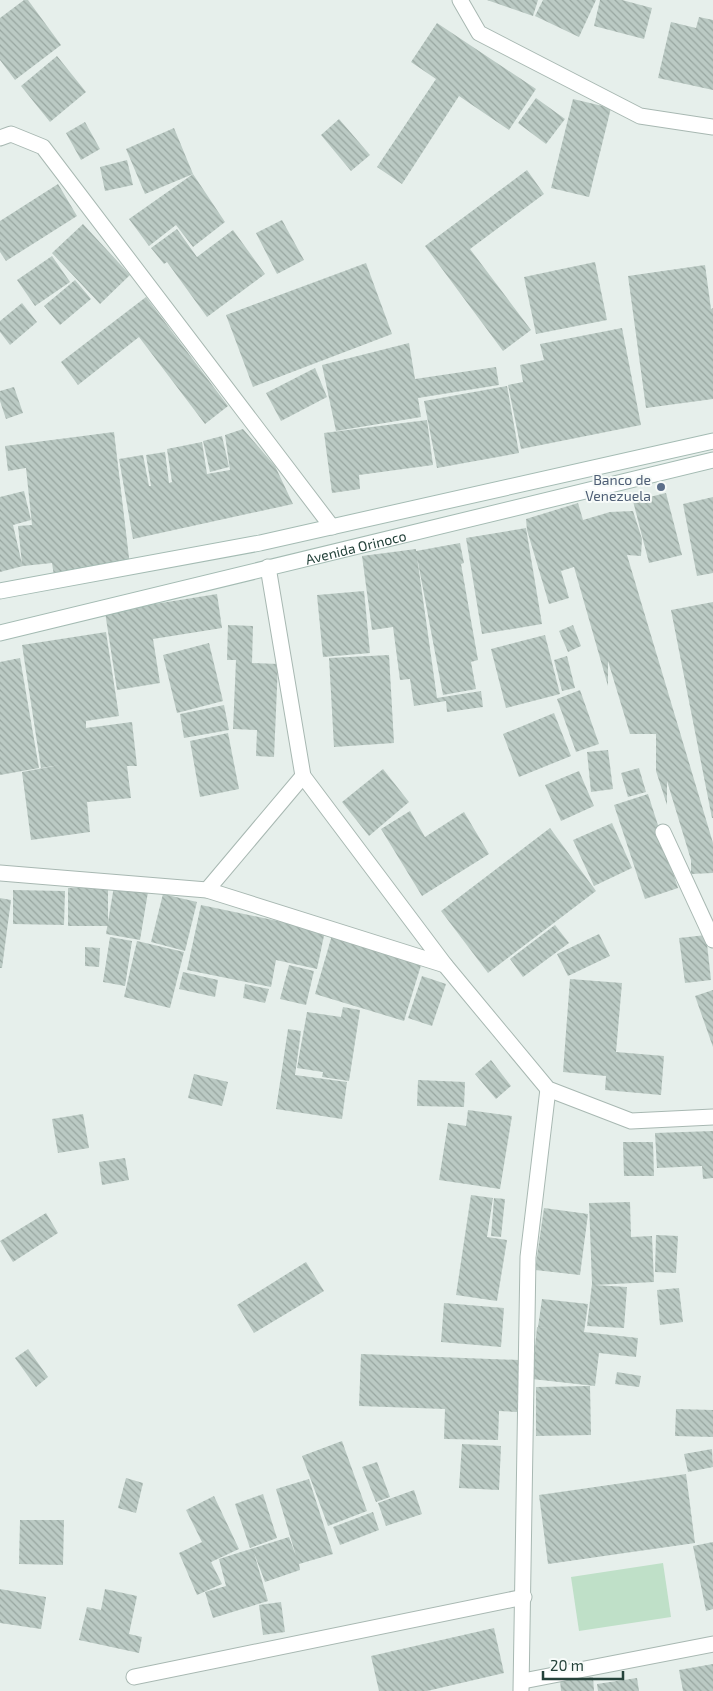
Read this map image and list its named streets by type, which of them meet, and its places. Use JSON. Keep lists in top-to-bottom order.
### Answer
{
  "streets": {
    "street": ["Avenida Orinoco"]
  },
  "places": ["Banco de Venezuela"],
  "scale_bar": "20 m"
}
